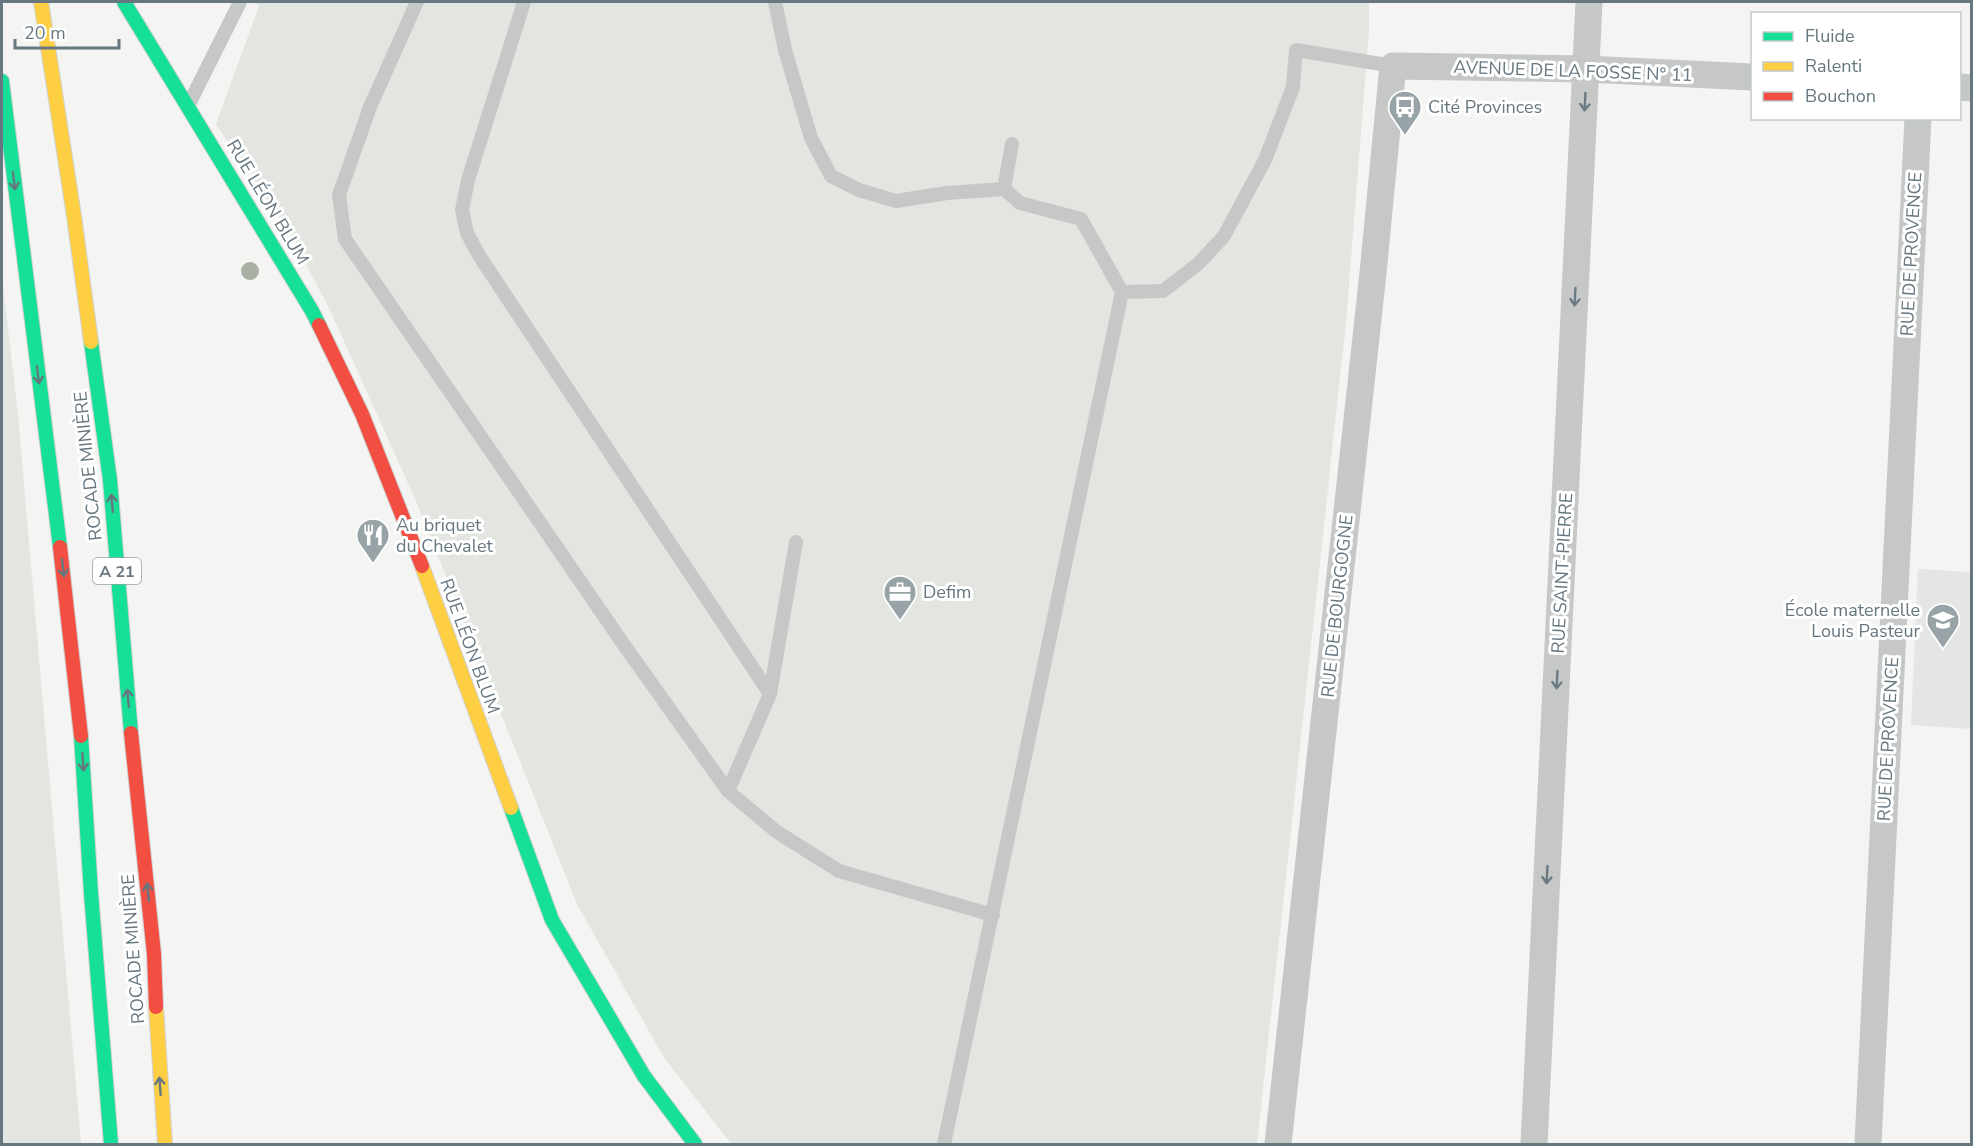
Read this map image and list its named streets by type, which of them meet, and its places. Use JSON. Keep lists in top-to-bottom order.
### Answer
{
  "streets": {
    "main road": ["RUE LÉON BLUM", "ROCADE MINIÈRE", "A 21"],
    "street": [
      "AVENUE DE LA FOSSE N° 11",
      "RUE DE PROVENCE",
      "RUE SAINT-PIERRE",
      "RUE DE BOURGOGNE"
    ]
  },
  "crossings": [
    ["AVENUE DE LA FOSSE N° 11", "RUE SAINT-PIERRE"],
    ["AVENUE DE LA FOSSE N° 11", "RUE DE BOURGOGNE"]
  ],
  "one_way": ["RUE SAINT-PIERRE"],
  "places": {
    "bus stop": ["Cité Provinces"],
    "restaurant": ["Au briquet du Chevalet"],
    "office": ["Defim"],
    "school or university": ["École maternelle Louis Pasteur"]
  },
  "legend": ["Fluide", "Ralenti", "Bouchon"],
  "scale_bar": "20 m"
}
